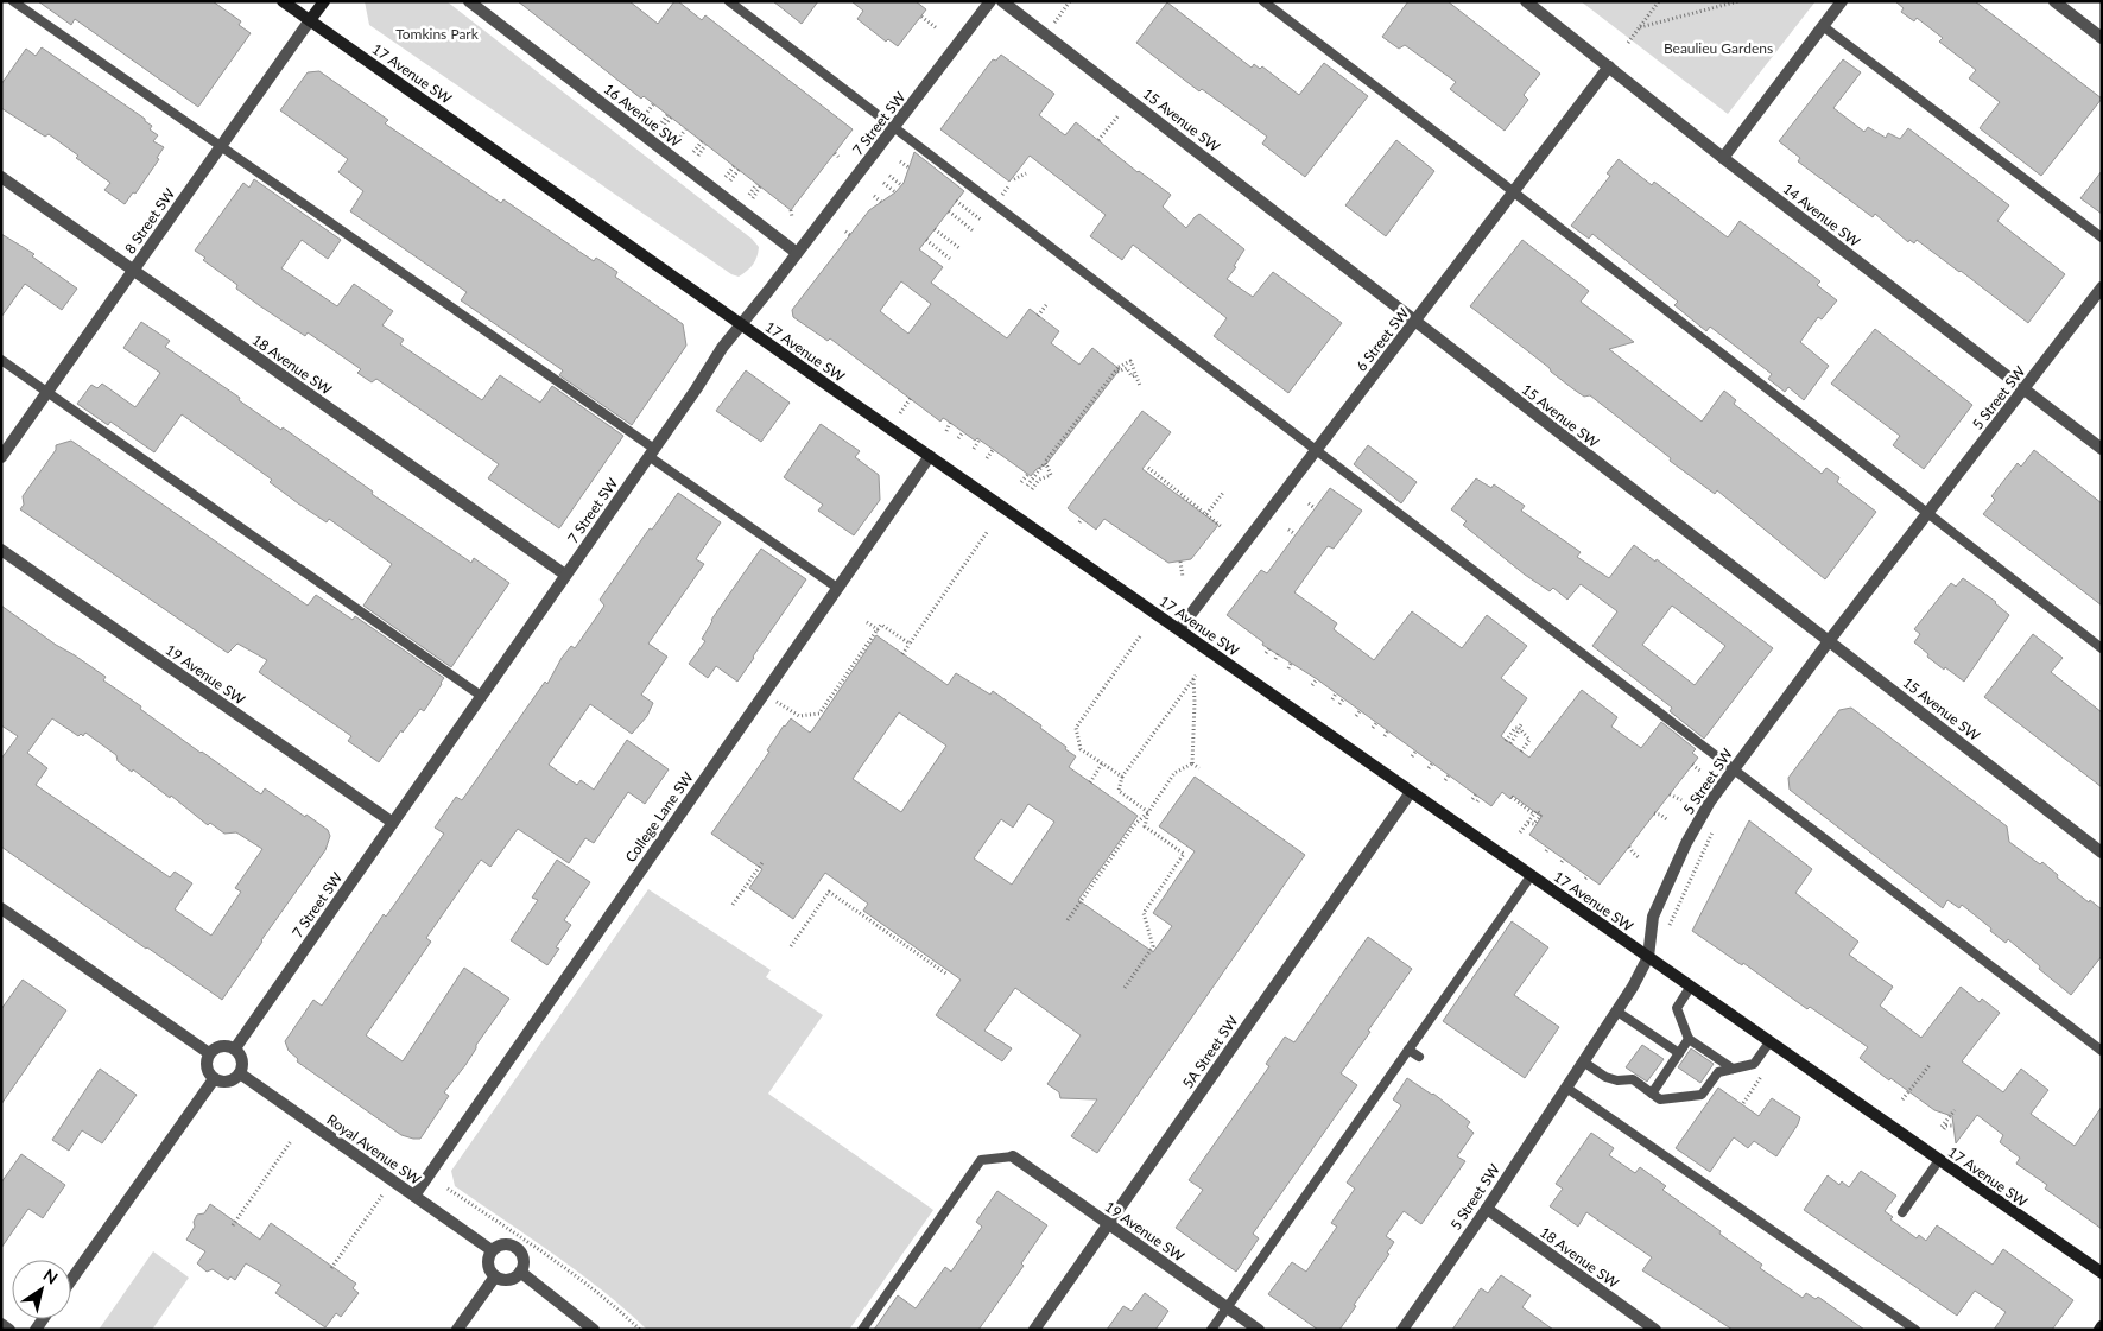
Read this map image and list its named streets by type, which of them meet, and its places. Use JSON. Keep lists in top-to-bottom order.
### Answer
{
  "streets": {
    "main road": ["17 Avenue SW", "8 Street SW"],
    "street": [
      "16 Avenue SW",
      "15 Avenue SW",
      "7 Street SW",
      "14 Avenue SW",
      "6 Street SW",
      "18 Avenue SW",
      "5 Street SW",
      "19 Avenue SW",
      "College Lane SW",
      "5A Street SW",
      "Royal Avenue SW"
    ]
  },
  "crossings": [
    ["17 Avenue SW", "7 Street SW"],
    ["17 Avenue SW", "8 Street SW"],
    ["17 Avenue SW", "6 Street SW"],
    ["17 Avenue SW", "5 Street SW"],
    ["17 Avenue SW", "College Lane SW"],
    ["17 Avenue SW", "5A Street SW"],
    ["16 Avenue SW", "7 Street SW"],
    ["15 Avenue SW", "6 Street SW"],
    ["15 Avenue SW", "5 Street SW"],
    ["7 Street SW", "18 Avenue SW"],
    ["7 Street SW", "19 Avenue SW"],
    ["7 Street SW", "Royal Avenue SW"],
    ["14 Avenue SW", "6 Street SW"],
    ["14 Avenue SW", "5 Street SW"],
    ["8 Street SW", "18 Avenue SW"],
    ["18 Avenue SW", "5 Street SW"],
    ["19 Avenue SW", "5A Street SW"],
    ["College Lane SW", "Royal Avenue SW"]
  ],
  "parks": ["Tomkins Park", "Beaulieu Gardens"],
  "north": "top right"
}
